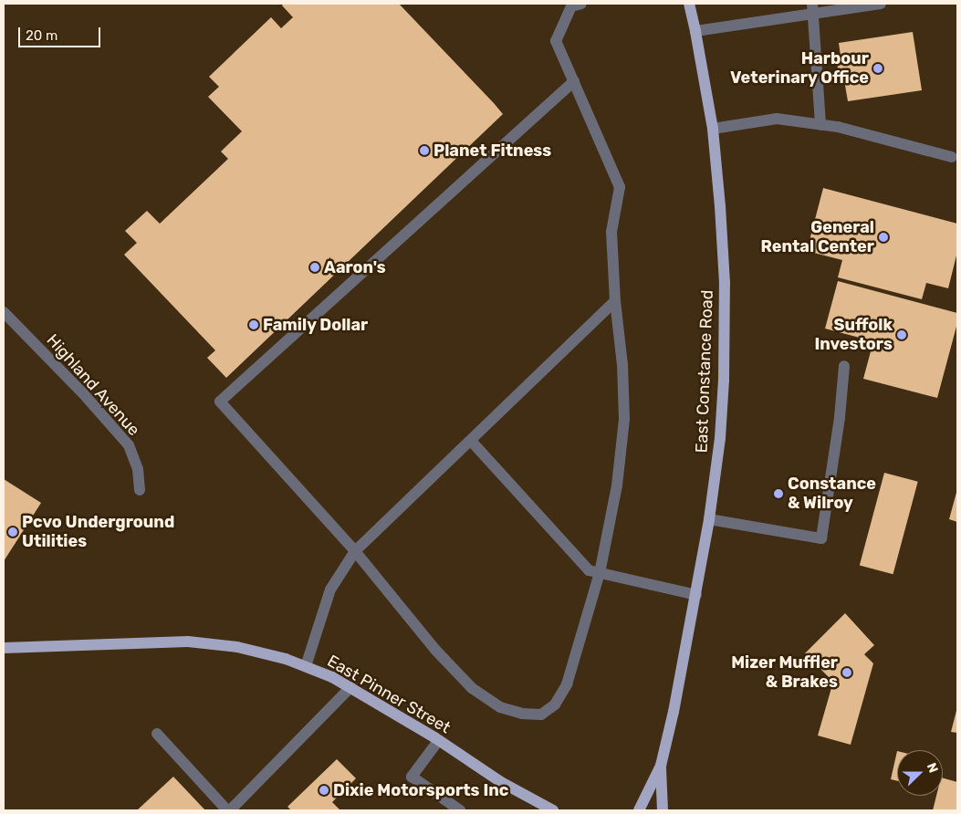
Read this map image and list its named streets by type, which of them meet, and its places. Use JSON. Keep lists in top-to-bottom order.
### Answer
{
  "streets": {
    "main road": ["East Constance Road", "East Pinner Street"],
    "street": ["Highland Avenue"]
  },
  "places": [
    "Harbour Veterinary Office",
    "Planet Fitness",
    "General Rental Center",
    "Aaron's",
    "Family Dollar",
    "Suffolk Investors",
    "Constance & Wilroy",
    "Pcvo Underground Utilities",
    "Mizer Muffler & Brakes",
    "Dixie Motorsports Inc"
  ],
  "scale_bar": "20 m",
  "north": "right"
}
